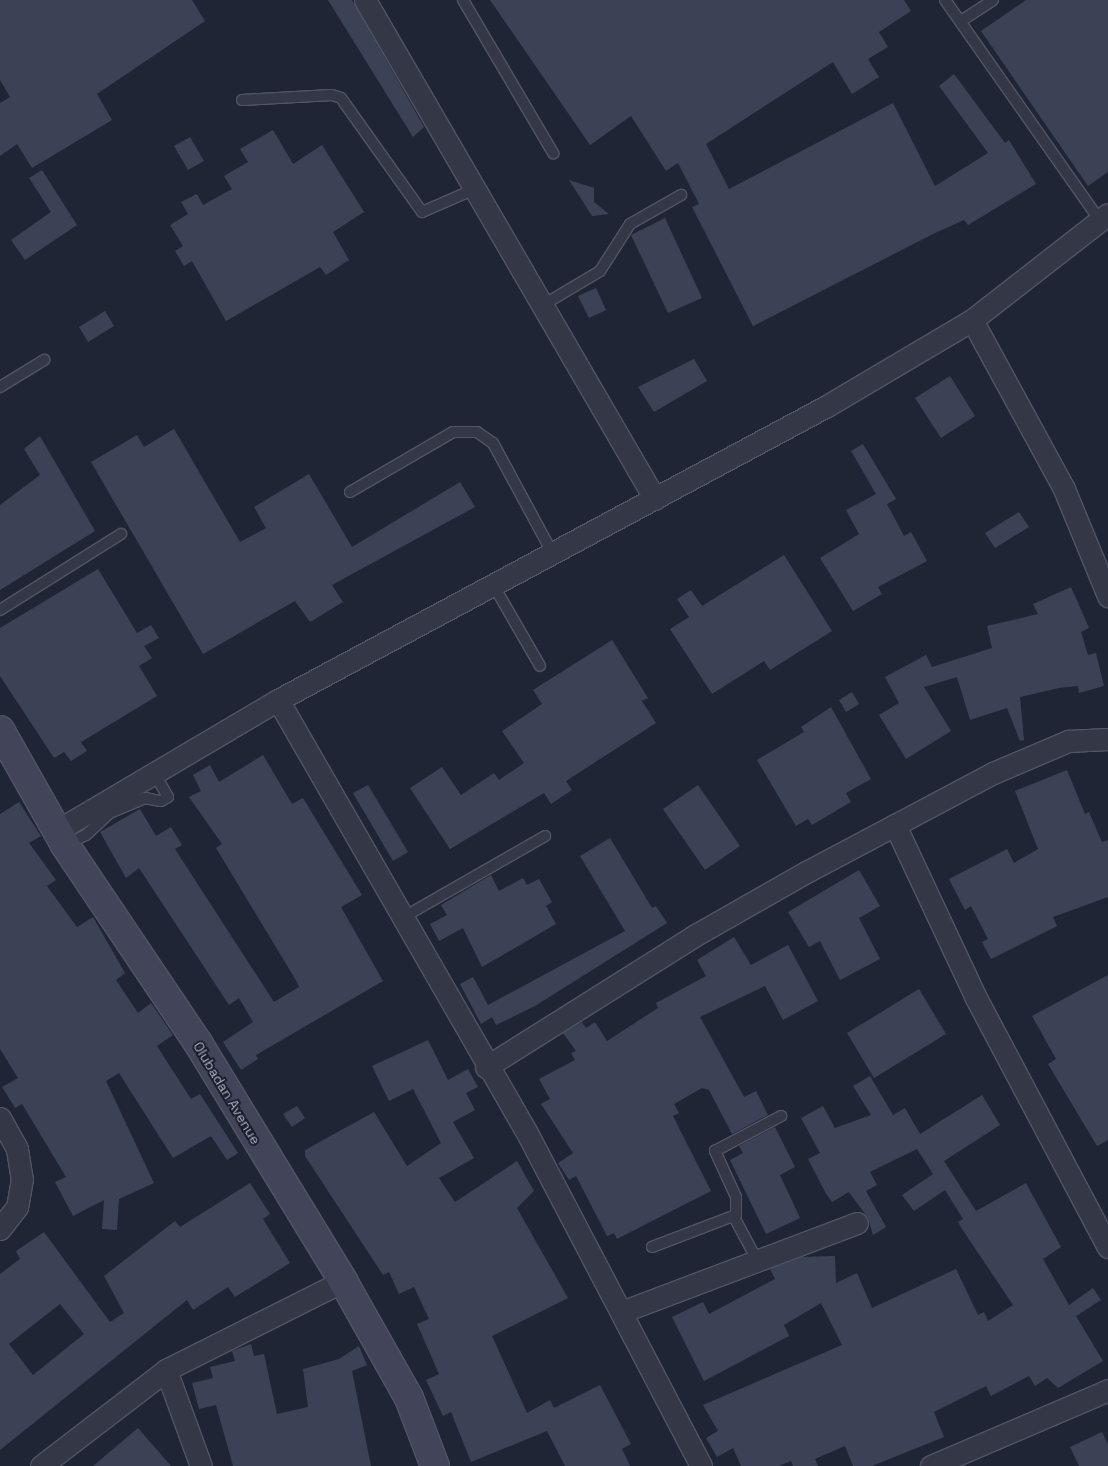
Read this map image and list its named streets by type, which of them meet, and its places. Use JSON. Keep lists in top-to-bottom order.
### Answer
{
  "streets": {
    "street": ["Olubadan Avenue"]
  }
}
